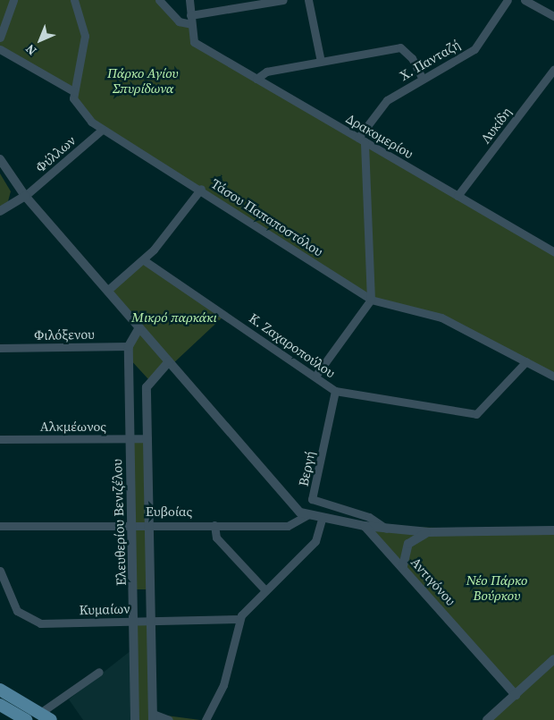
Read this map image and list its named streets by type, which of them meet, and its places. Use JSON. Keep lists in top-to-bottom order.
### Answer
{
  "streets": {
    "street": [
      "Χ. Πανταζή",
      "Λυκίδη",
      "Δρακομερίου",
      "Φύλλων",
      "Τάσου Παπαποστόλου",
      "Φιλόξενου",
      "Κ. Ζαχαροπούλου",
      "Αλκμέωνος",
      "Βεργή",
      "Ευβοίας",
      "Ελευθερίου Βενιζέλου",
      "Αντιγόνου",
      "Κυμαίων"
    ]
  },
  "crossings": [
    ["Χ. Πανταζή", "Δρακομερίου"],
    ["Λυκίδη", "Δρακομερίου"],
    ["Φύλλων", "Τάσου Παπαποστόλου"],
    ["Τάσου Παπαποστόλου", "Κ. Ζαχαροπούλου"],
    ["Φιλόξενου", "Ελευθερίου Βενιζέλου"],
    ["Κ. Ζαχαροπούλου", "Βεργή"],
    ["Αλκμέωνος", "Ελευθερίου Βενιζέλου"],
    ["Ευβοίας", "Ελευθερίου Βενιζέλου"],
    ["Ελευθερίου Βενιζέλου", "Κυμαίων"]
  ],
  "parks": ["Πάρκο Αγίου Σπυρίδωνα", "Μικρό παρκάκι", "Νέο Πάρκο Βούρκου"],
  "north": "bottom left"
}
